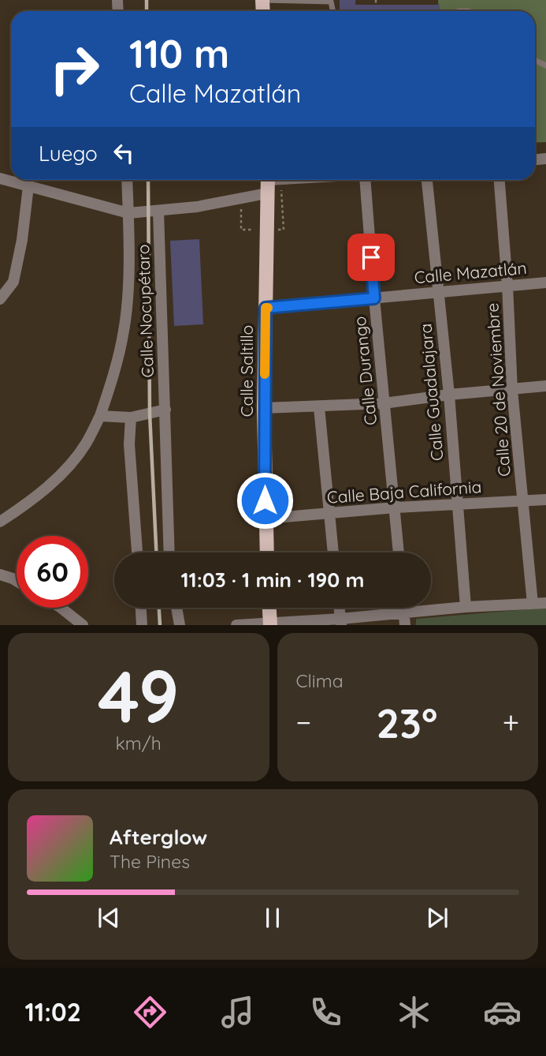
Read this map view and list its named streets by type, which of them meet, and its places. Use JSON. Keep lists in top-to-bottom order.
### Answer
{
  "streets": {
    "main road": ["Calle Saltillo"],
    "street": [
      "Calle Mazatlán",
      "Calle Nocupétaro",
      "Calle Durango",
      "Calle 20 de Noviembre",
      "Calle Guadalajara",
      "Calle Baja California"
    ]
  },
  "crossings": [
    ["Calle Mazatlán", "Calle Saltillo"],
    ["Calle Mazatlán", "Calle Durango"],
    ["Calle Mazatlán", "Calle 20 de Noviembre"],
    ["Calle Mazatlán", "Calle Guadalajara"],
    ["Calle Saltillo", "Calle Baja California"],
    ["Calle Durango", "Calle Baja California"],
    ["Calle 20 de Noviembre", "Calle Baja California"],
    ["Calle Guadalajara", "Calle Baja California"]
  ],
  "page": {
    "turn": ["110 m", "Calle Mazatlán"],
    "then": "Luego",
    "limit": "60",
    "trip": "11:03 · 1 min · 190 m",
    "tile": [
      ["49", "km/h"],
      "Clima"
    ],
    "heat": ["−", "23°", "+"],
    "song": ["Afterglow", "The Pines"],
    "tabs": "11:02"
  }
}
